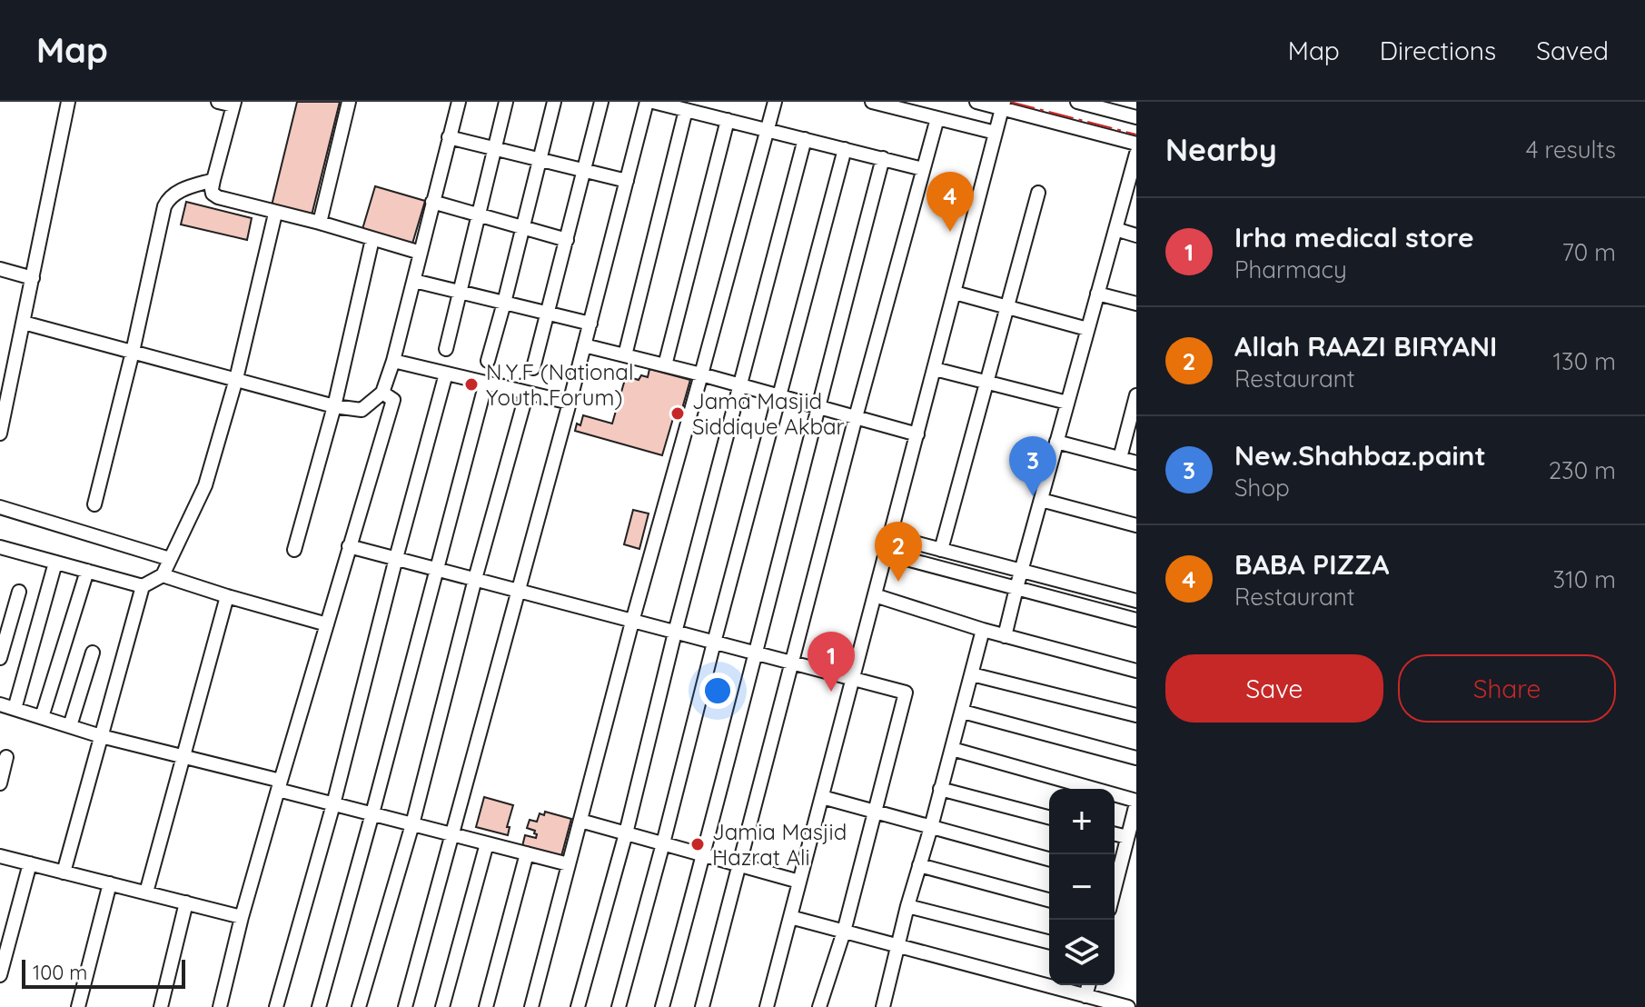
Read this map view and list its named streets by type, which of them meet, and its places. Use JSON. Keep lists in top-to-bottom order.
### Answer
{
  "places": ["N.Y.F (National Youth Forum)", "Jama Masjid Siddique Akbar", "Jamia Masjid Hazrat Ali"],
  "scale_bar": "100 m",
  "page": {
    "header": "Map",
    "nav": ["Map", "Directions", "Saved"],
    "heading": ["Nearby", "4 results"],
    "pins": [
      "4",
      "3",
      "2",
      "1"
    ],
    "list": [
      {
        "mark": "1",
        "name": "Irha medical store",
        "note": "Pharmacy",
        "value": "70 m"
      },
      {
        "mark": "2",
        "name": "Allah RAAZI BIRYANI",
        "note": "Restaurant",
        "value": "130 m"
      },
      {
        "mark": "3",
        "name": "New.Shahbaz.paint",
        "note": "Shop",
        "value": "230 m"
      },
      {
        "mark": "4",
        "name": "BABA PIZZA",
        "note": "Restaurant",
        "value": "310 m"
      }
    ],
    "buttons": ["Save", "Share"],
    "map_buttons": ["+", "−"],
    "scale": "100 m"
  }
}
